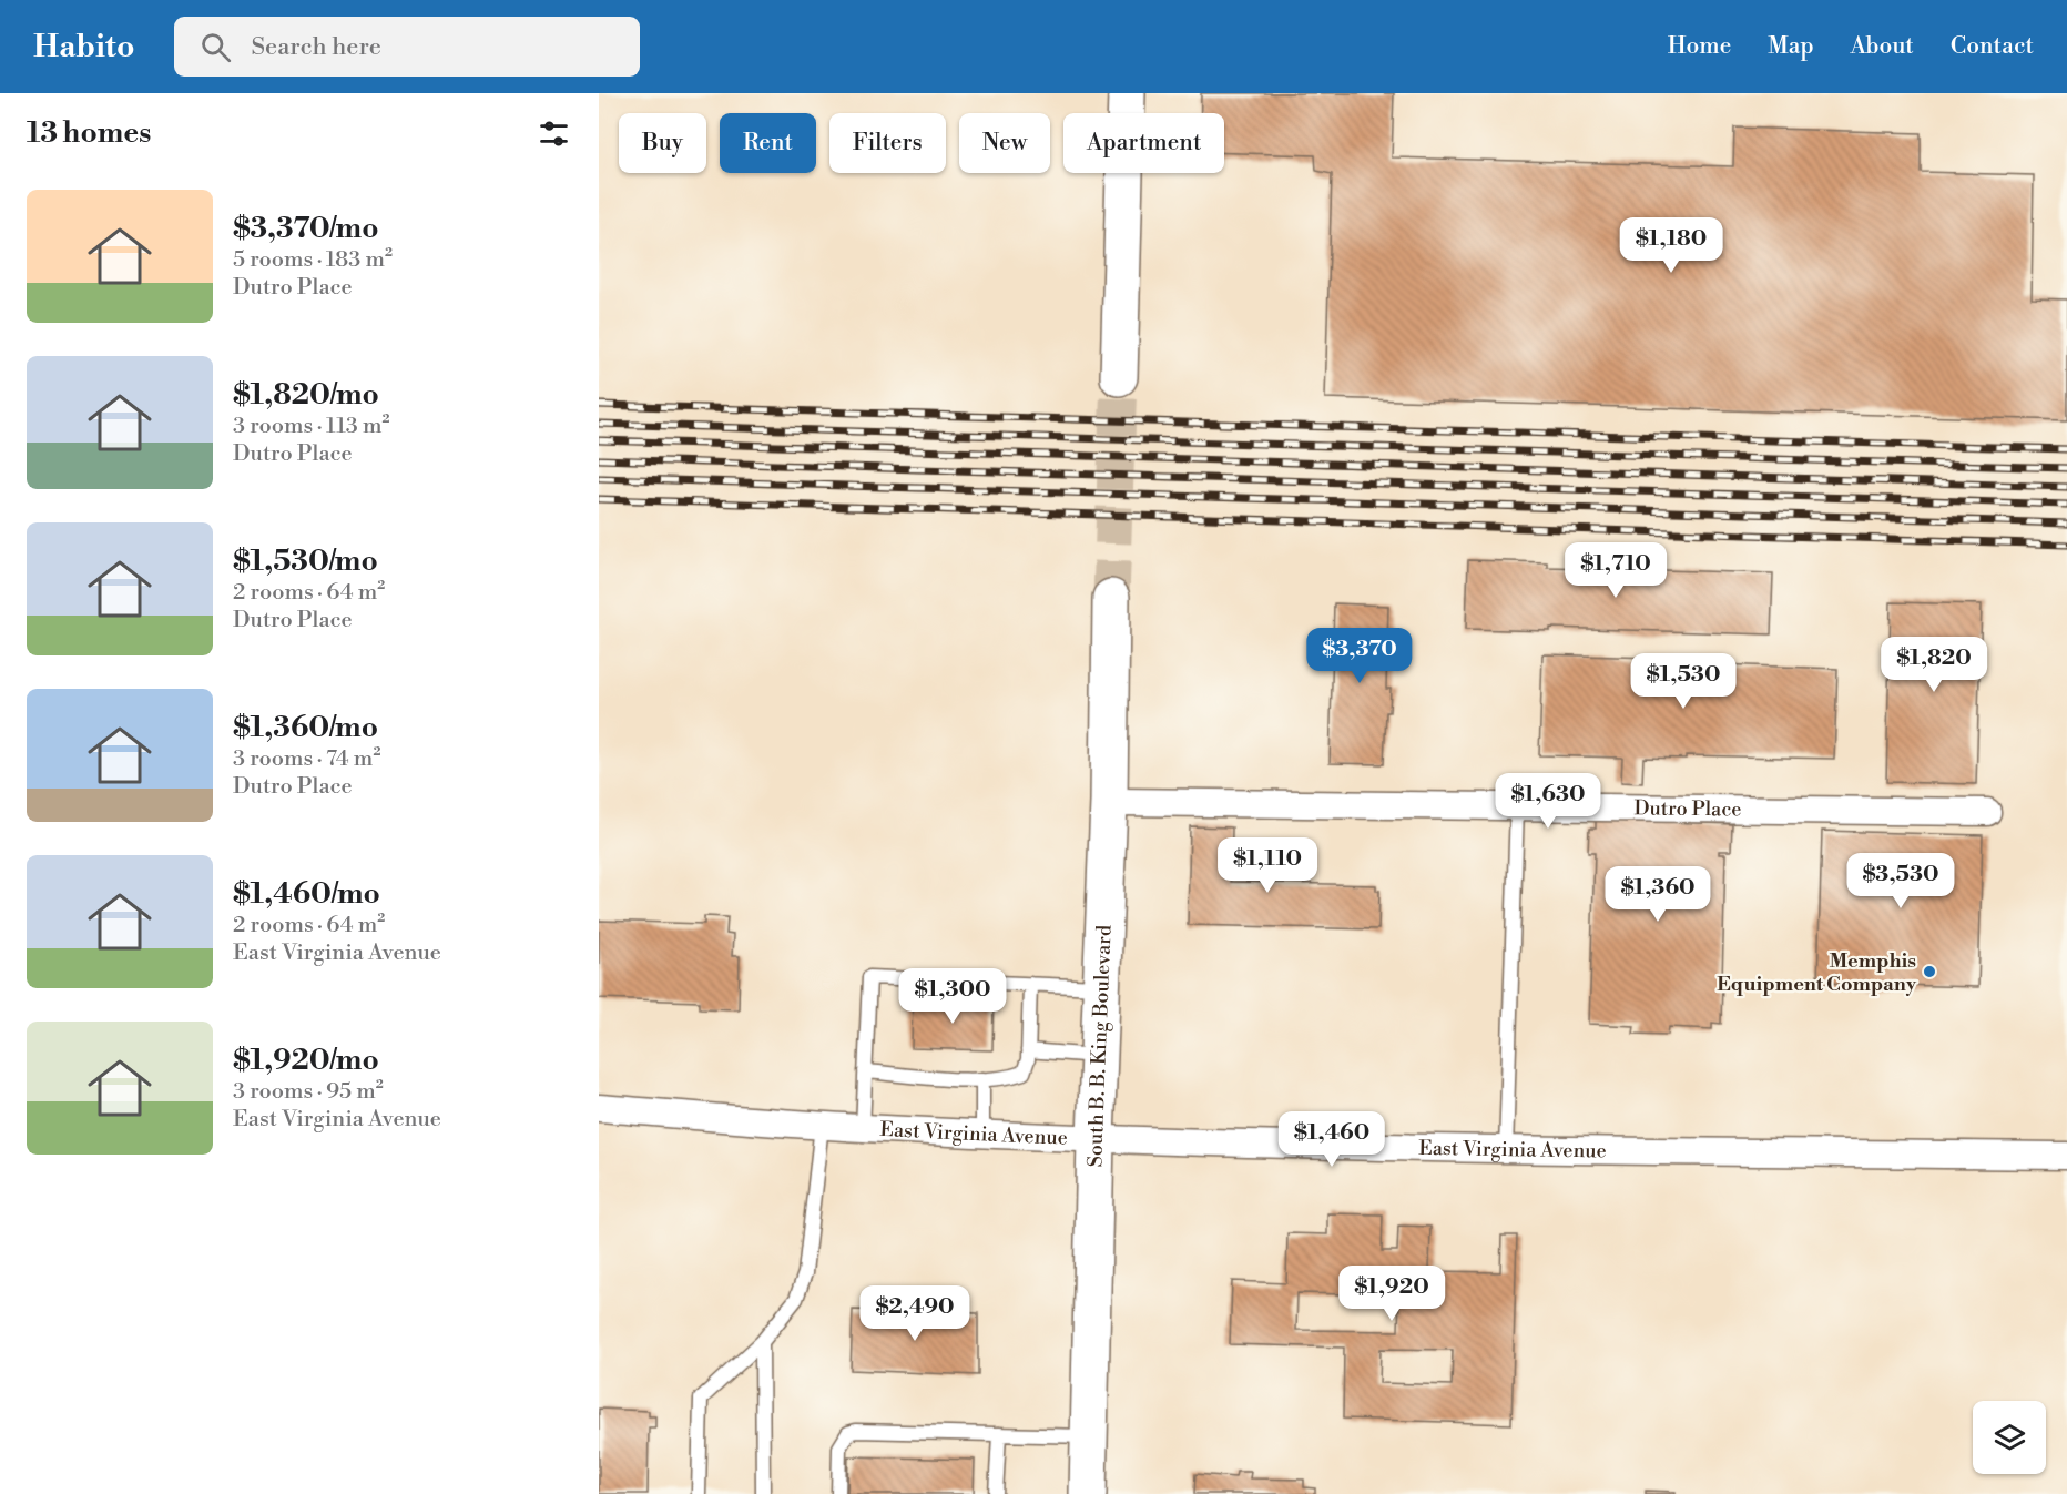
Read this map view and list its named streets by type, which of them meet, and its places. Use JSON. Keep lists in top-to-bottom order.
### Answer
{
  "streets": {
    "main road": ["South B. B. King Boulevard"],
    "street": ["Dutro Place", "East Virginia Avenue"]
  },
  "crossings": [
    ["Dutro Place", "South B. B. King Boulevard"],
    ["South B. B. King Boulevard", "East Virginia Avenue"]
  ],
  "places": ["Memphis Equipment Company"],
  "page": {
    "header": "Habito",
    "search": "Search here",
    "nav": [
      "Home",
      "Map",
      "About",
      "Contact"
    ],
    "heading": "13 homes",
    "chip": [
      "Buy",
      "Rent",
      "Filters",
      "New",
      "Apartment"
    ],
    "list": [
      {
        "name": "$3,370/mo",
        "note": "5 rooms · 183 m² · Dutro Place"
      },
      {
        "name": "$1,820/mo",
        "note": "3 rooms · 113 m² · Dutro Place"
      },
      {
        "name": "$1,530/mo",
        "note": "2 rooms · 64 m² · Dutro Place"
      },
      {
        "name": "$1,360/mo",
        "note": "3 rooms · 74 m² · Dutro Place"
      },
      {
        "name": "$1,460/mo",
        "note": "2 rooms · 64 m² · East Virginia Avenue"
      },
      {
        "name": "$1,920/mo",
        "note": "3 rooms · 95 m² · East Virginia Avenue"
      }
    ],
    "price": [
      "$1,180",
      "$1,710",
      "$3,370",
      "$1,820",
      "$1,530",
      "$1,630",
      "$1,110",
      "$3,530",
      "$1,360",
      "$1,300",
      "$1,460",
      "$1,920",
      "$2,490"
    ]
  }
}
